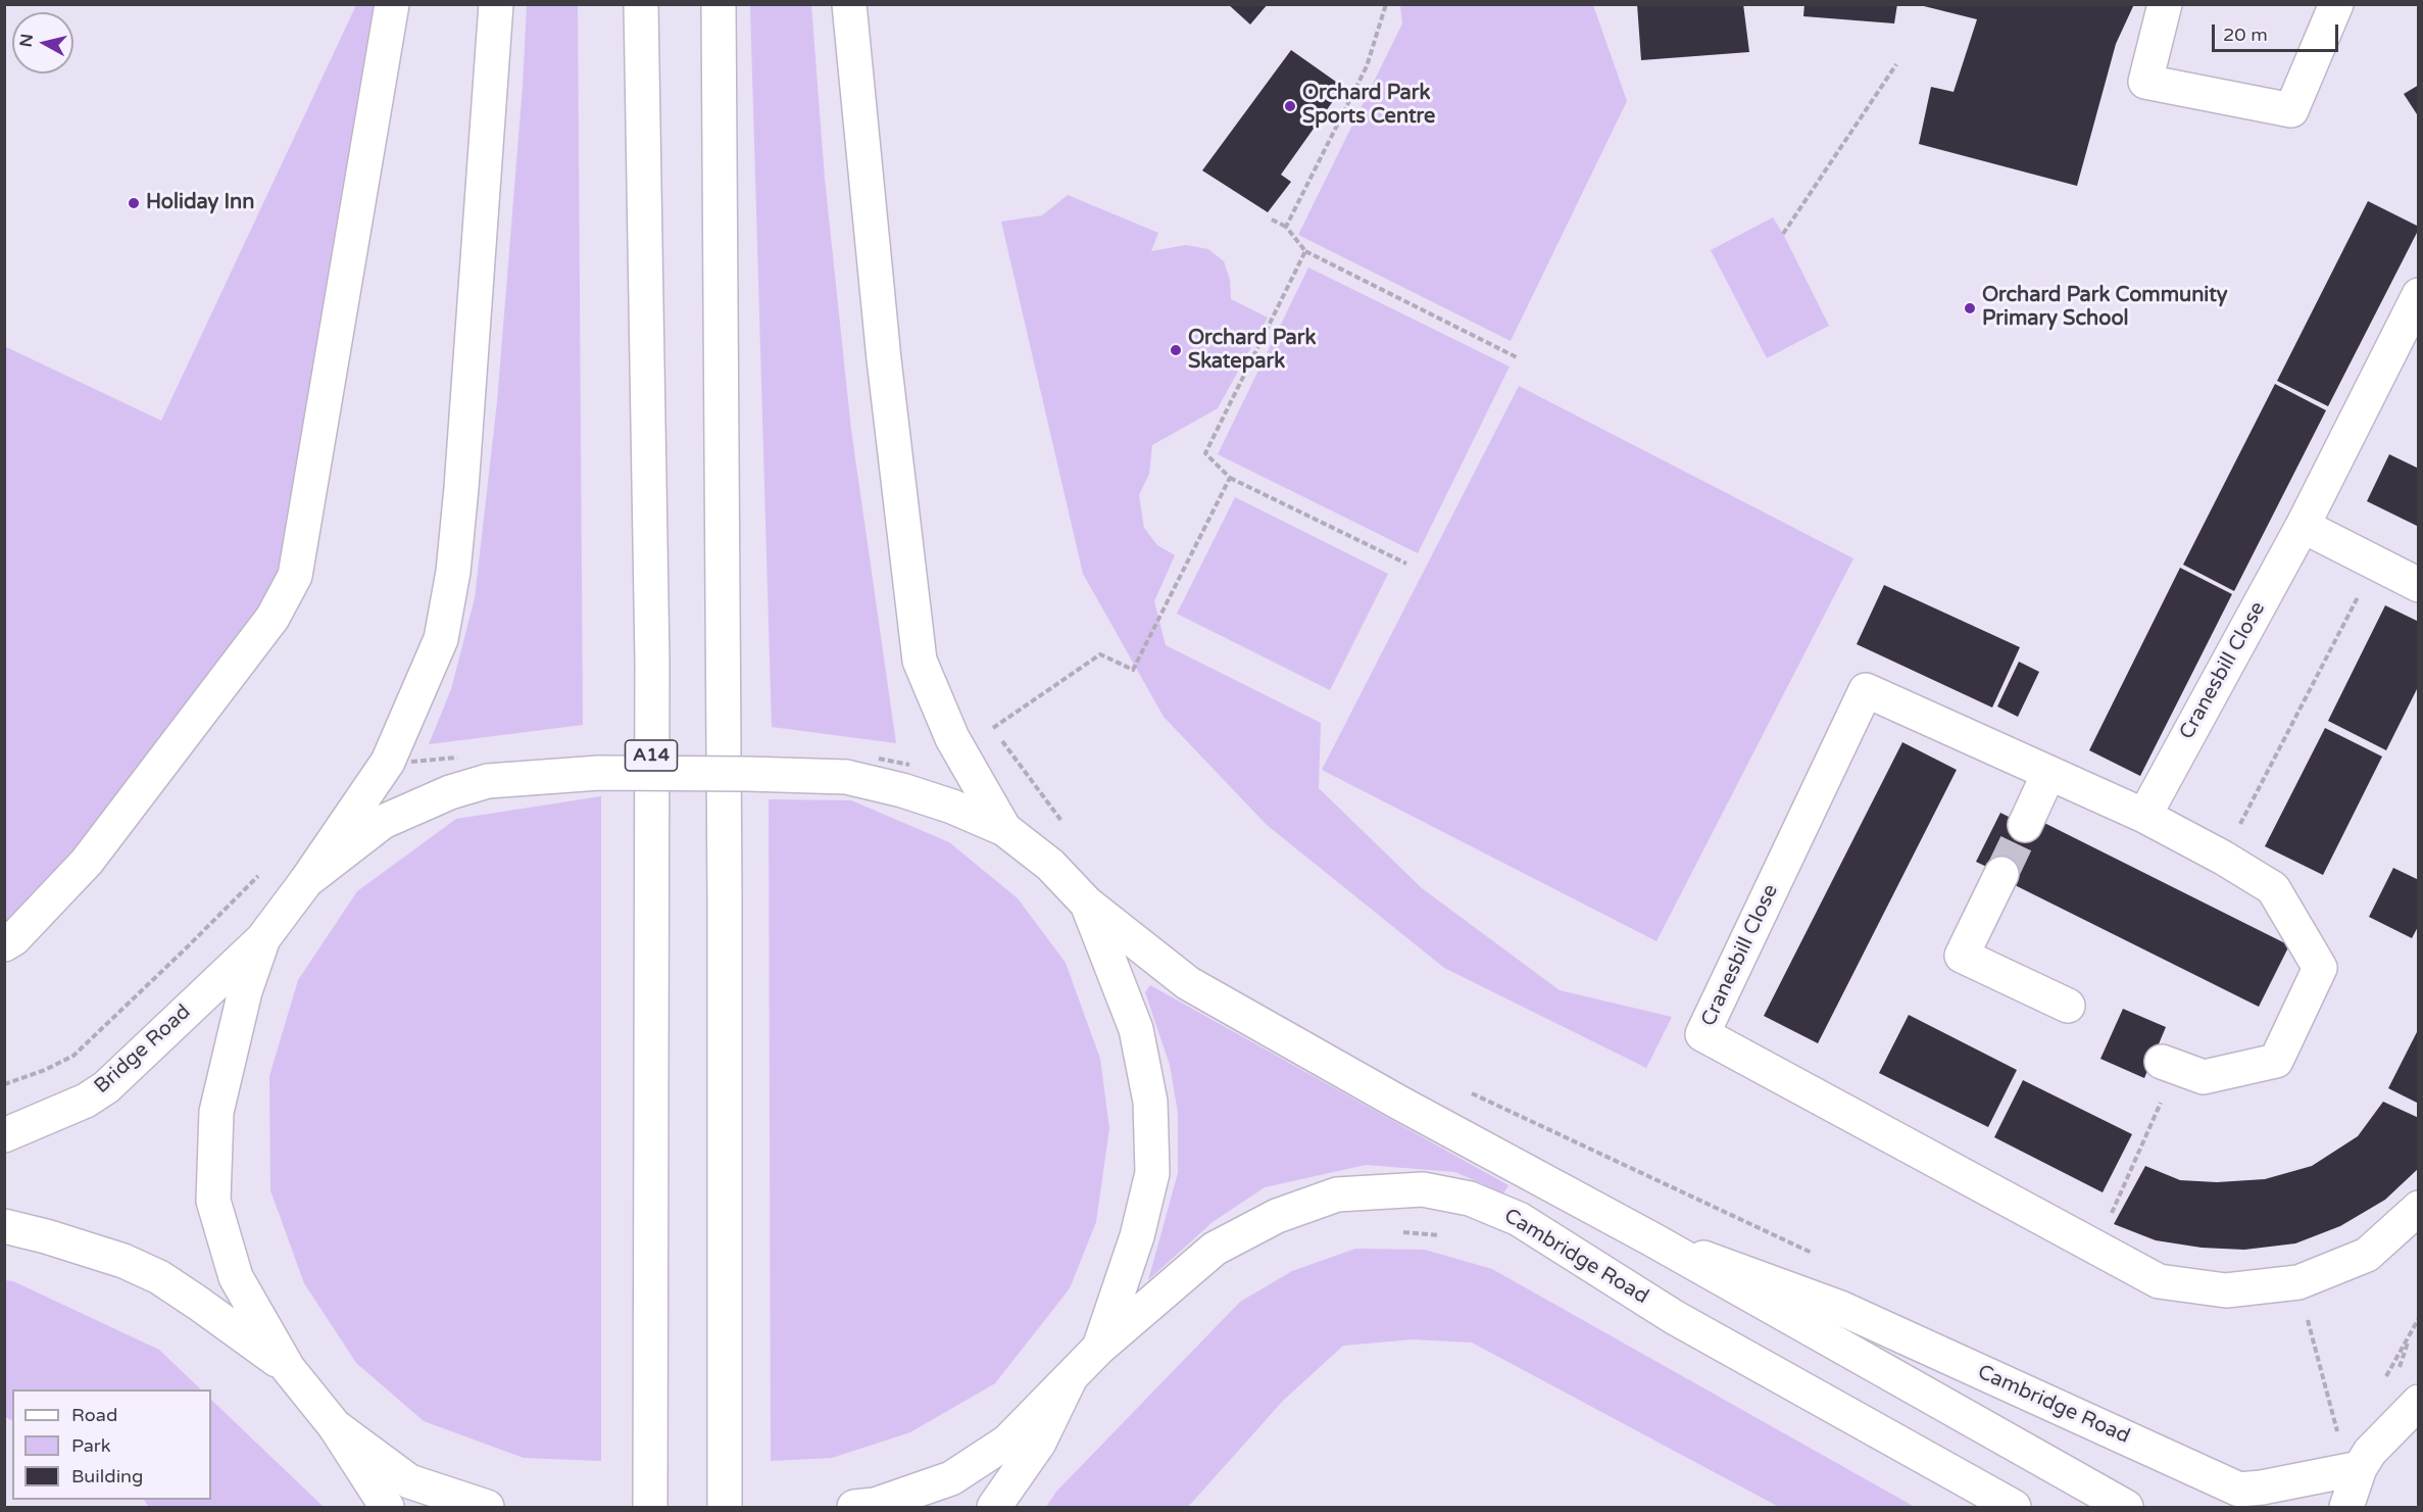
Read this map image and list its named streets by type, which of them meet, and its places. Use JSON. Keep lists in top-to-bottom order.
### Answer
{
  "streets": {
    "main road": [
      "Cranesbill Close",
      "A14",
      "Bridge Road",
      "Cambridge Road"
    ]
  },
  "places": [
    "Orchard Park Sports Centre",
    "Holiday Inn",
    "Orchard Park Community Primary School",
    "Orchard Park Skatepark"
  ],
  "legend": ["Road", "Park", "Building"],
  "scale_bar": "20 m",
  "north": "left"
}
